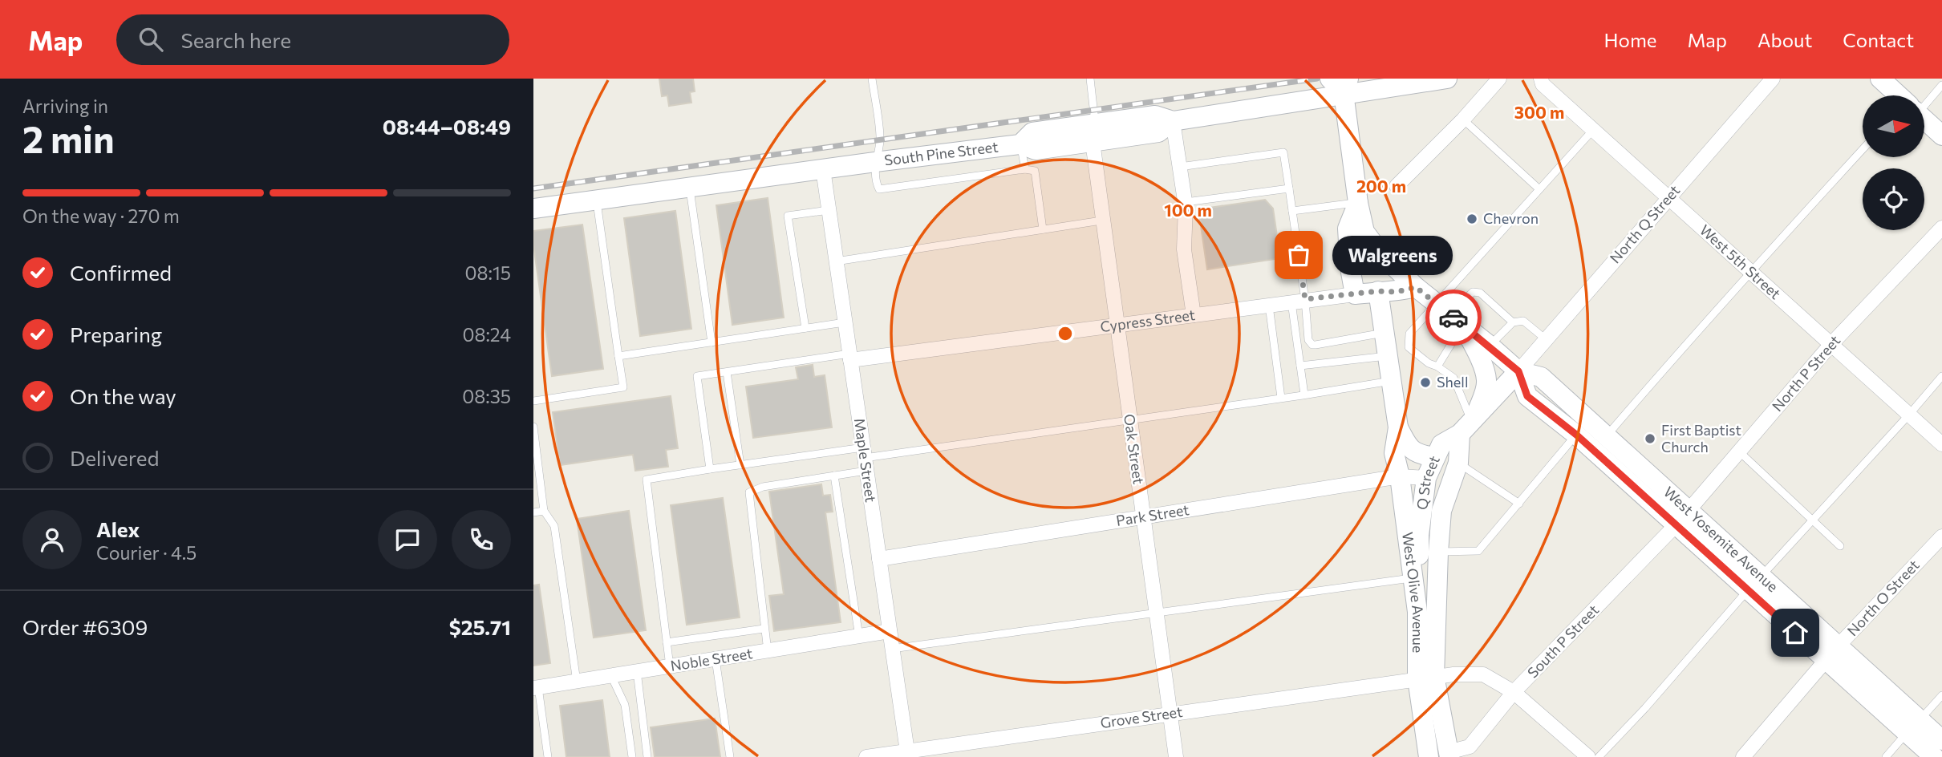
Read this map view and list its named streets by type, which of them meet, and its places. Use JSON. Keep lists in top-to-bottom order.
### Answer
{
  "streets": {
    "main road": [
      "South Pine Street",
      "Cypress Street",
      "Q Street",
      "West Yosemite Avenue",
      "West Olive Avenue"
    ],
    "street": [
      "North Q Street",
      "West 5th Street",
      "North P Street",
      "Oak Street",
      "Maple Street",
      "Park Street",
      "North O Street",
      "South P Street",
      "Noble Street",
      "Grove Street"
    ]
  },
  "crossings": [
    ["South Pine Street", "Oak Street"],
    ["South Pine Street", "Maple Street"],
    ["North Q Street", "West 5th Street"],
    ["North Q Street", "Q Street"],
    ["North Q Street", "West Yosemite Avenue"],
    ["West 5th Street", "North P Street"],
    ["Cypress Street", "Oak Street"],
    ["Cypress Street", "Maple Street"],
    ["Cypress Street", "West Yosemite Avenue"],
    ["Cypress Street", "West Olive Avenue"],
    ["North P Street", "West Yosemite Avenue"],
    ["North P Street", "South P Street"],
    ["Oak Street", "Park Street"],
    ["Oak Street", "Grove Street"],
    ["Maple Street", "Park Street"],
    ["Maple Street", "Noble Street"],
    ["Maple Street", "Grove Street"],
    ["Q Street", "Park Street"],
    ["Q Street", "West Yosemite Avenue"],
    ["Q Street", "West Olive Avenue"],
    ["Park Street", "West Olive Avenue"],
    ["West Yosemite Avenue", "North O Street"],
    ["West Yosemite Avenue", "South P Street"],
    ["West Olive Avenue", "South P Street"],
    ["West Olive Avenue", "Grove Street"],
    ["South P Street", "Grove Street"]
  ],
  "places": [
    "Chevron",
    "Walgreens",
    "Shell",
    "First Baptist Church"
  ],
  "north": "right",
  "page": {
    "header": "Map",
    "search": "Search here",
    "nav": [
      "Home",
      "Map",
      "About",
      "Contact"
    ],
    "heading": ["2 min", "Arriving in", "08:44–08:49"],
    "panel": [
      "Alex",
      "Courier · 4.5",
      "Order #6309",
      "$25.71"
    ],
    "bar": "On the way · 270 m",
    "bubble": "Walgreens",
    "list": [
      ["Confirmed", "08:15"],
      ["Preparing", "08:24"],
      ["On the way", "08:35"],
      "Delivered"
    ]
  },
  "rings": ["300 m", "200 m", "100 m"]
}
